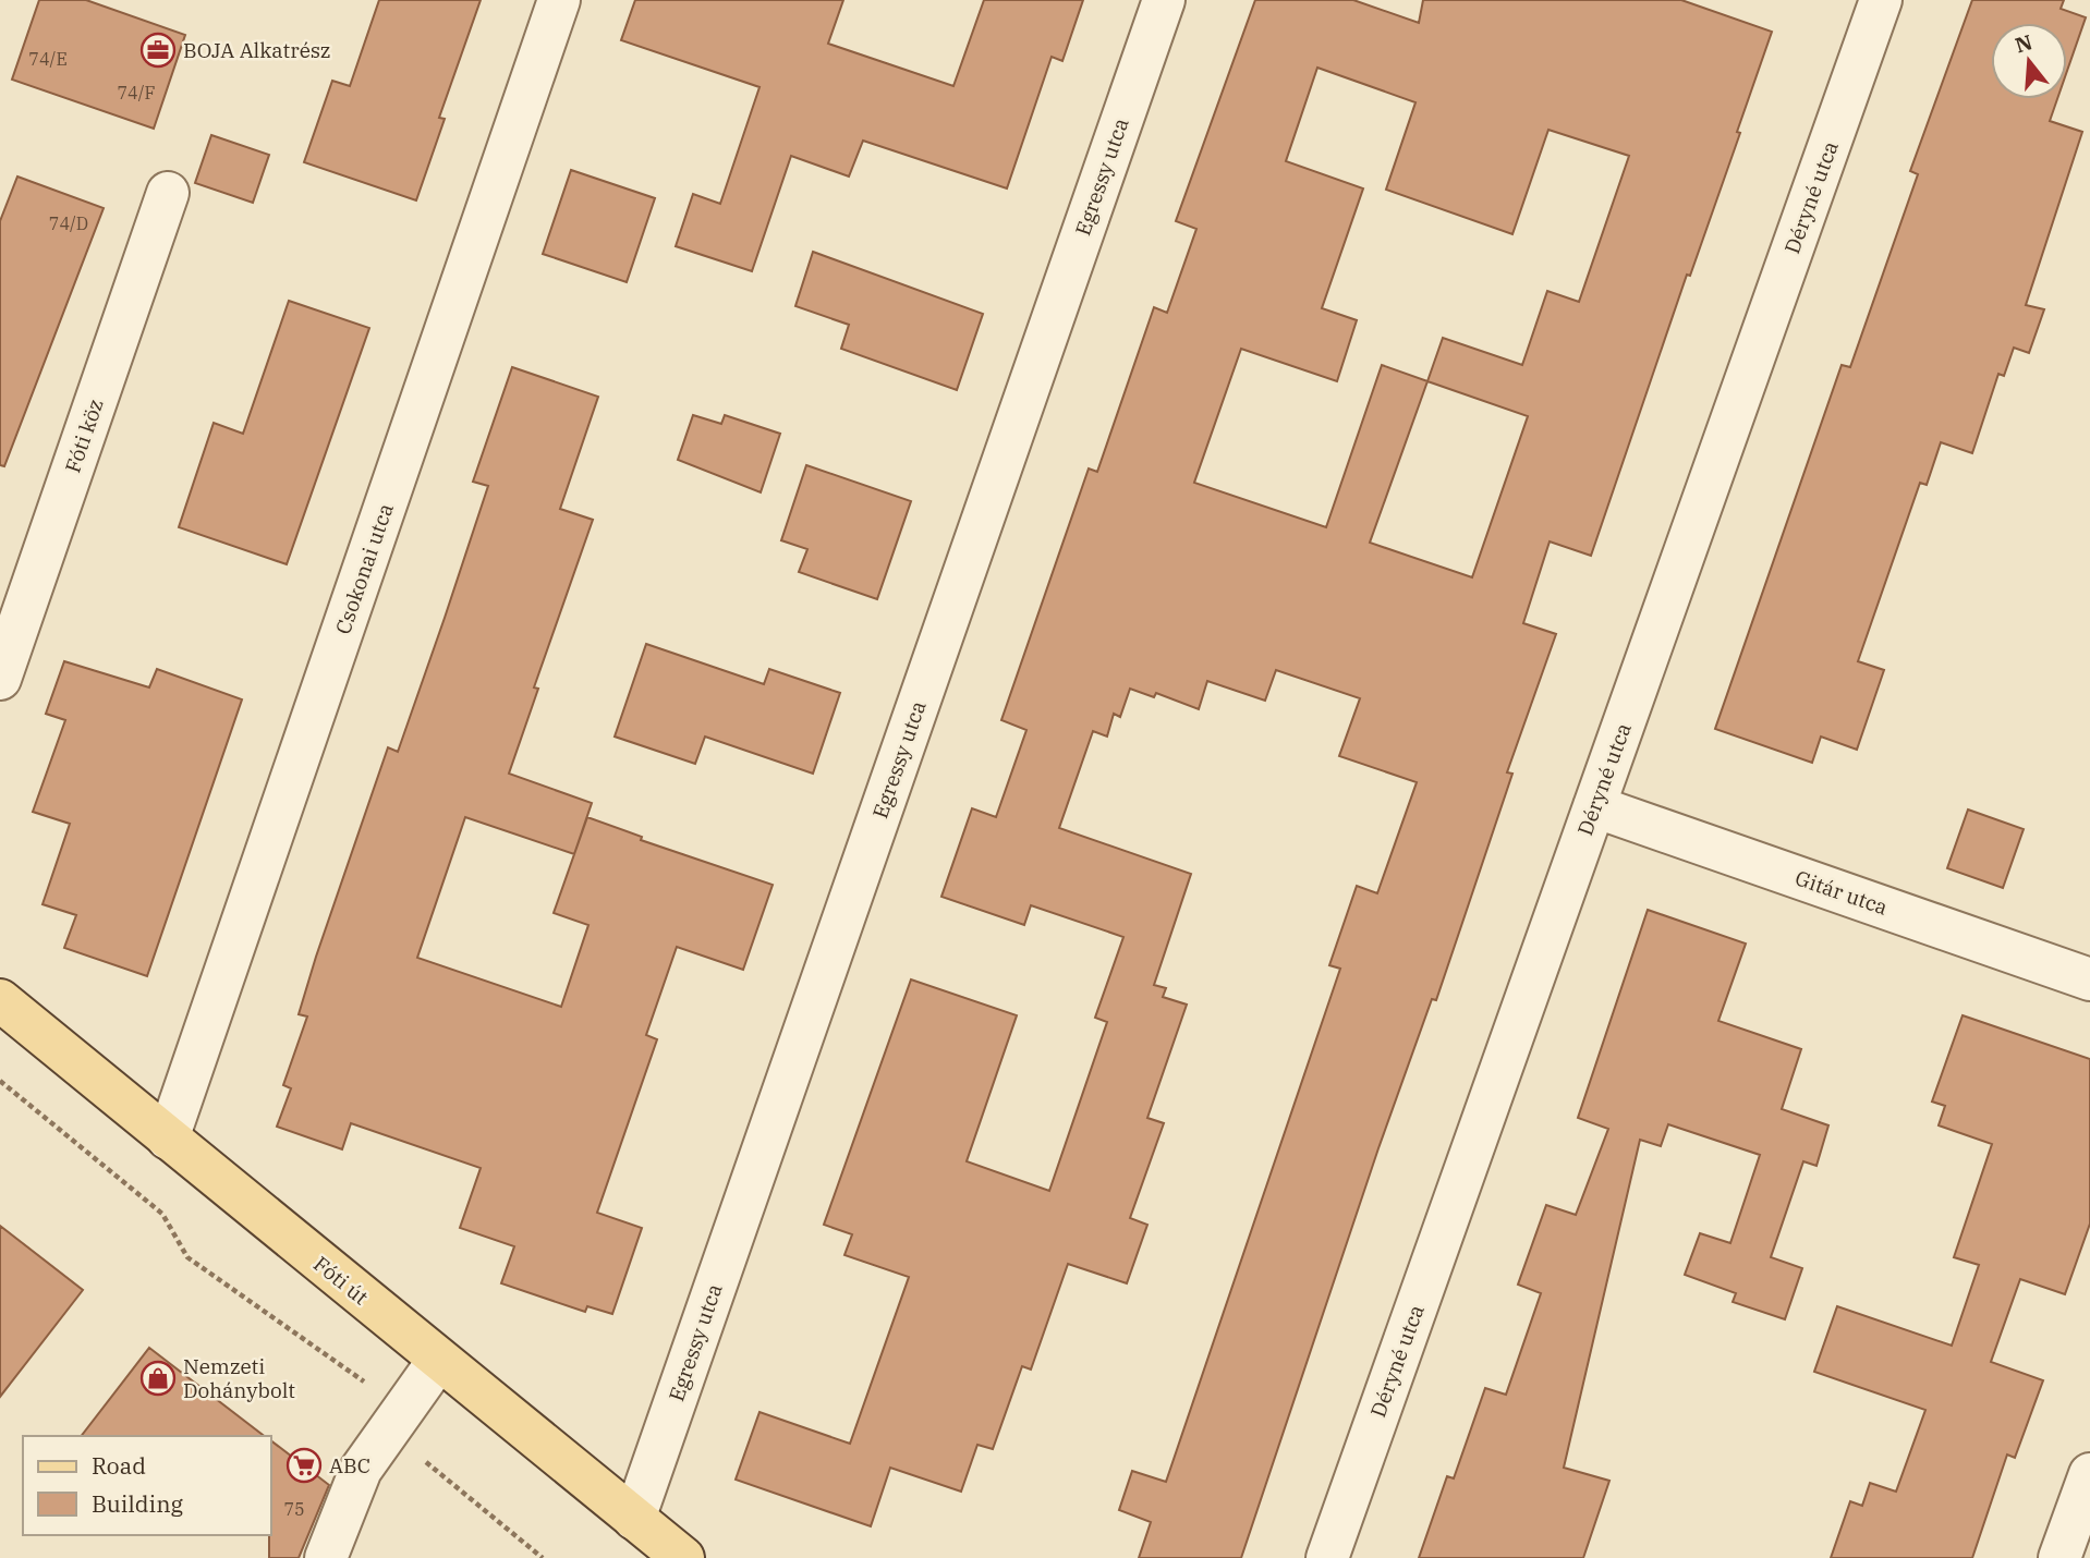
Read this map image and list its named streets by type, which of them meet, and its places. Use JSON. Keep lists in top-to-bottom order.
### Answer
{
  "streets": {
    "main road": ["Fóti út"],
    "street": [
      "Egressy utca",
      "Déryné utca",
      "Fóti köz",
      "Csokonai utca",
      "Gitár utca"
    ]
  },
  "crossings": [
    ["Egressy utca", "Fóti út"],
    ["Déryné utca", "Gitár utca"],
    ["Csokonai utca", "Fóti út"]
  ],
  "places": {
    "office": ["BOJA Alkatrész"],
    "shop": ["Nemzeti Dohánybolt"],
    "supermarket": ["ABC"]
  },
  "house_numbers": [
    "74/E",
    "74/F",
    "74/D",
    "75"
  ],
  "legend": ["Road", "Building"],
  "north": "top"
}
